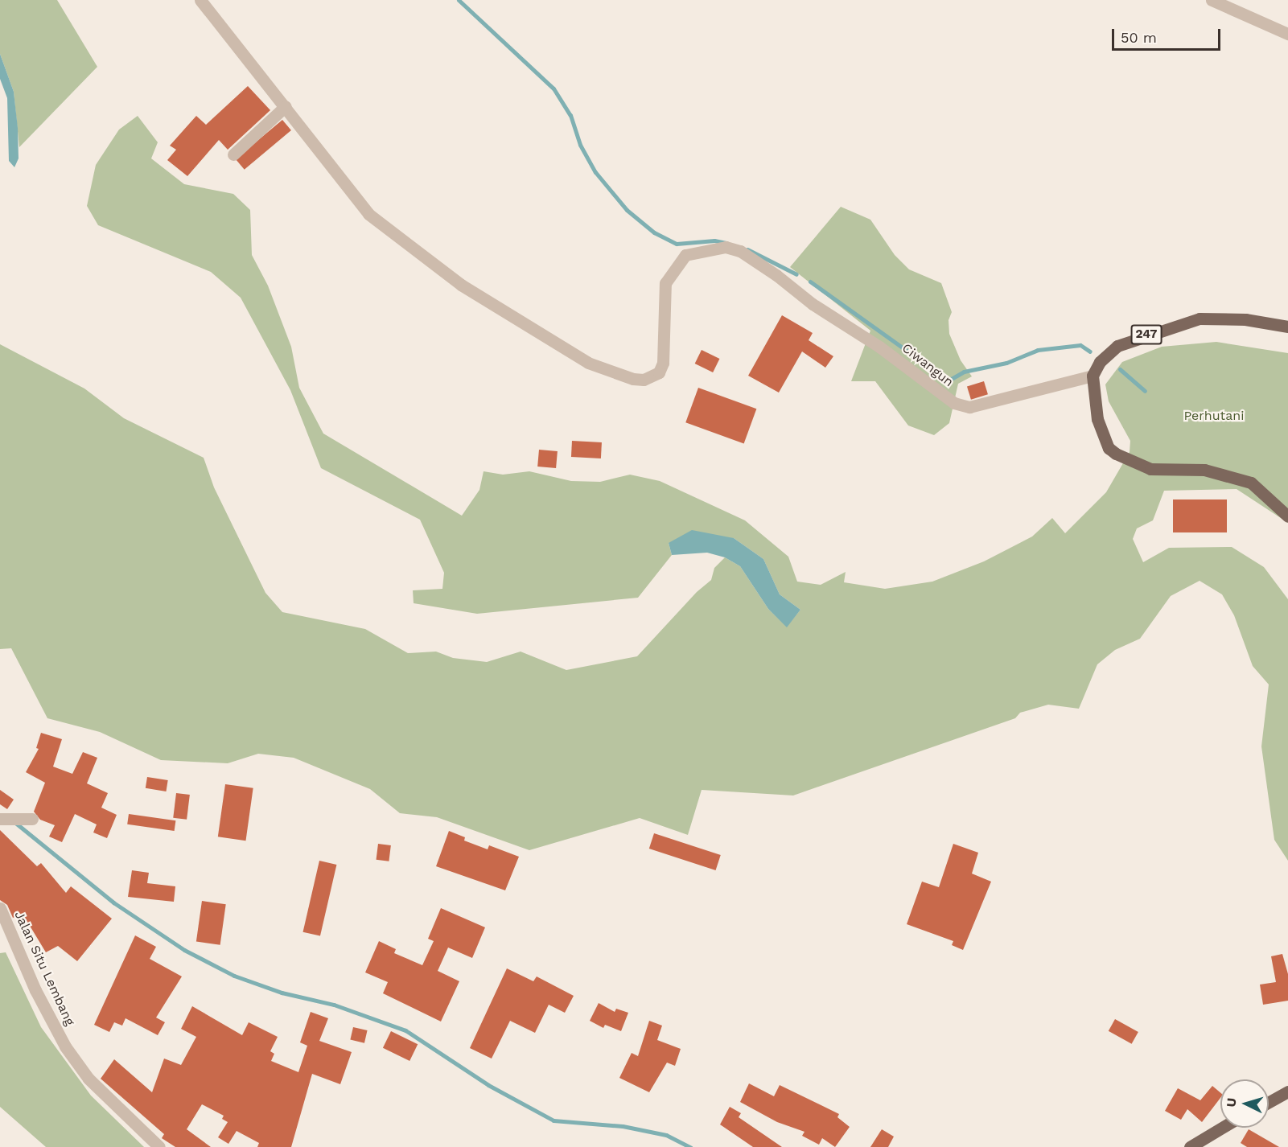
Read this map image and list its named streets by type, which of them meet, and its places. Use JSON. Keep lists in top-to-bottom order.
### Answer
{
  "streets": {
    "main road": ["247"],
    "street": ["Ciwangun", "Jalan Situ Lembang"]
  },
  "crossings": [
    ["247", "Ciwangun"]
  ],
  "parks": ["Perhutani"],
  "scale_bar": "50 m",
  "north": "left"
}
